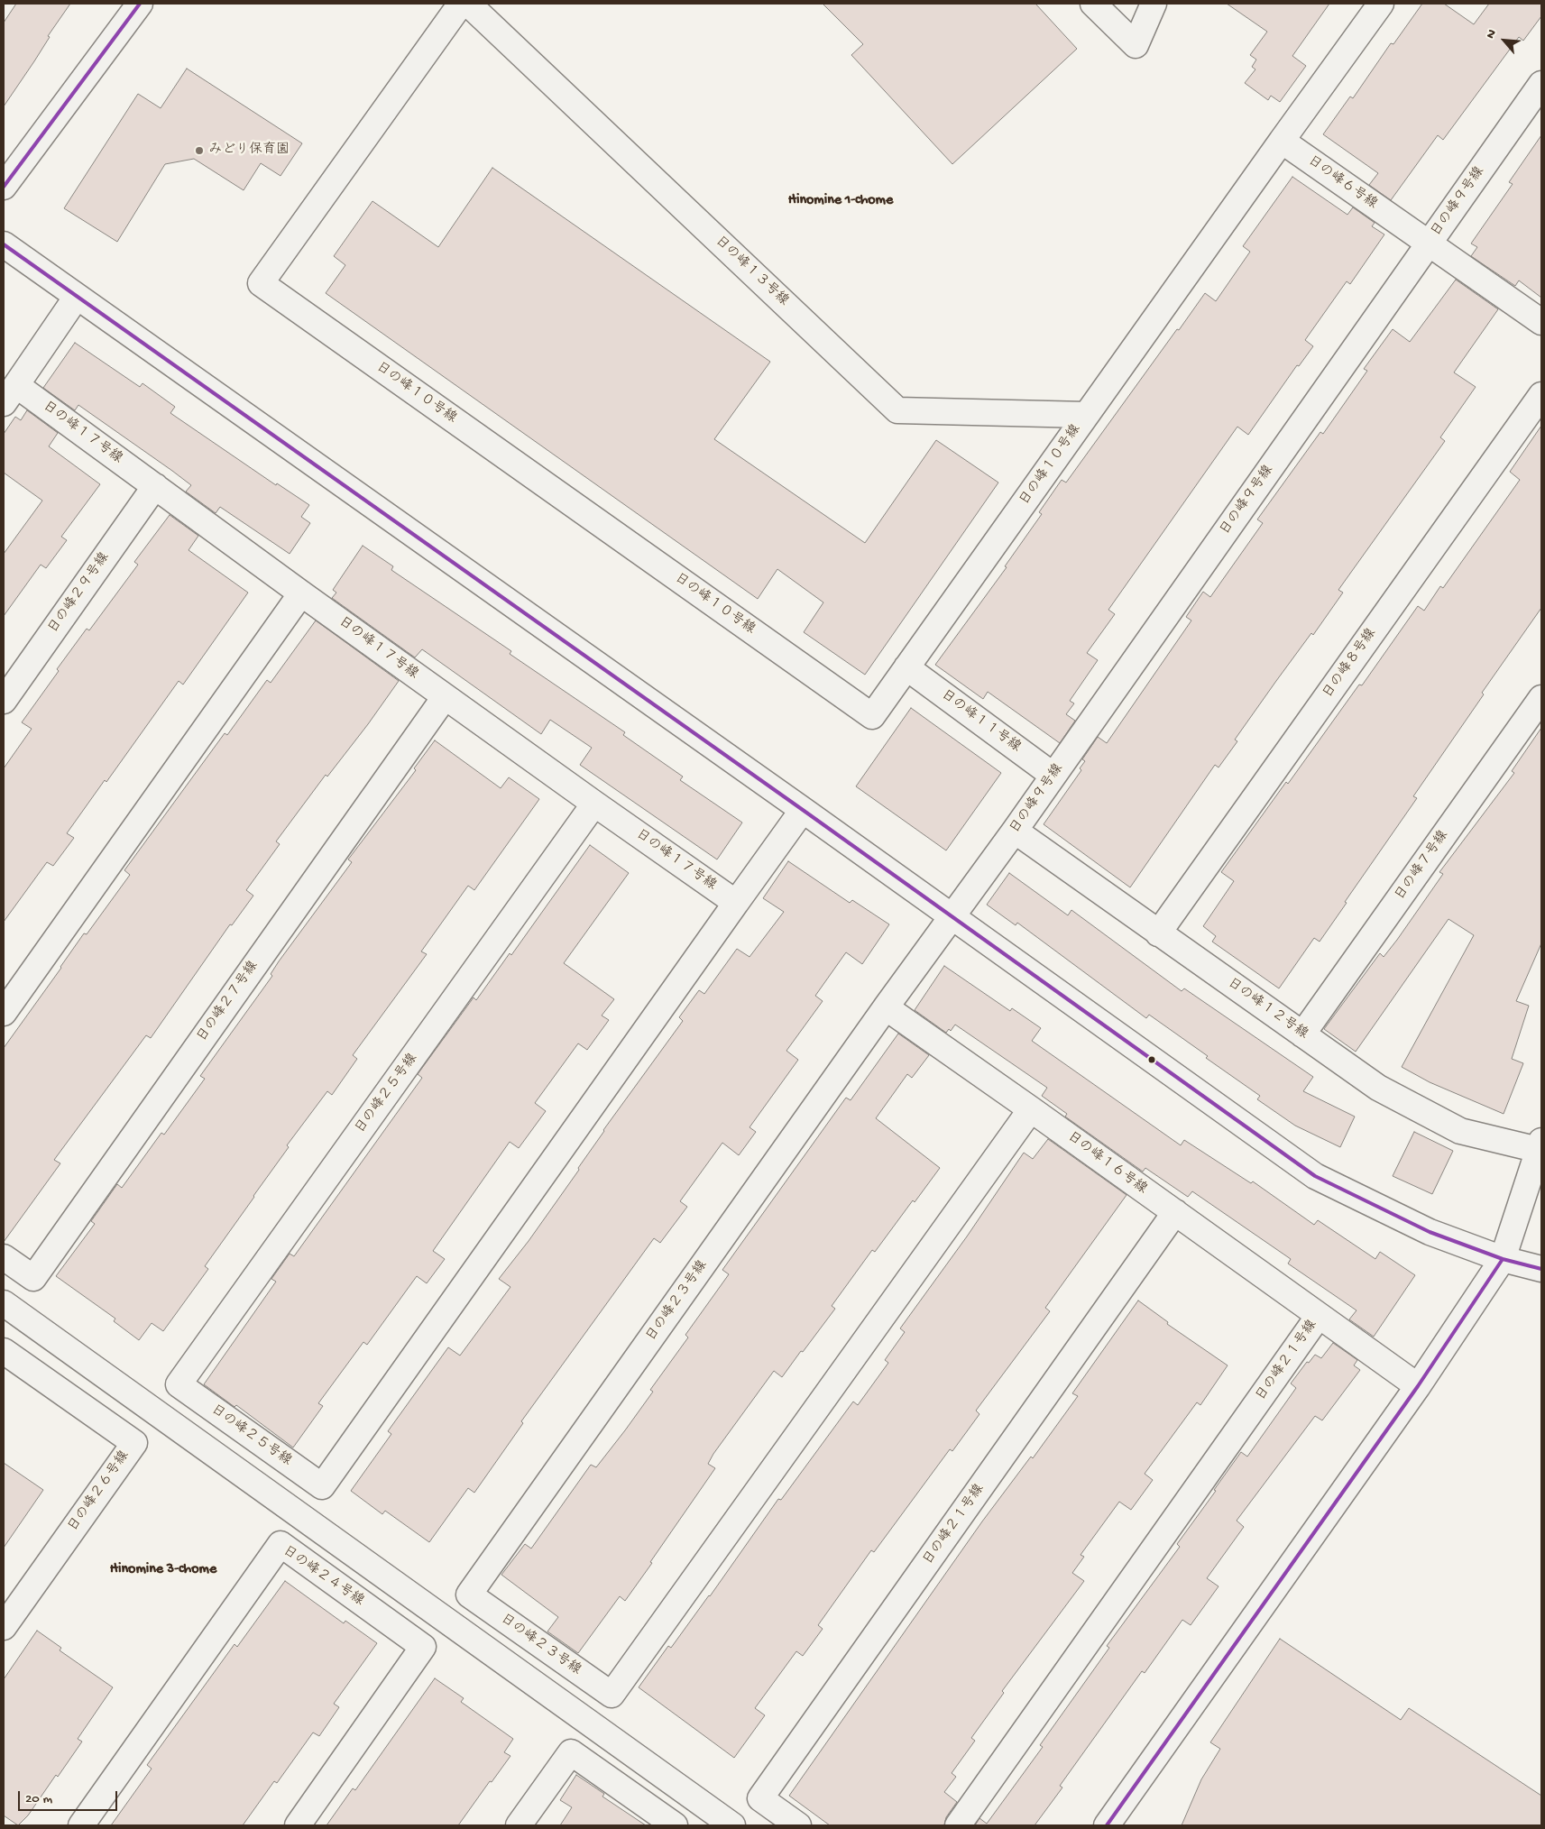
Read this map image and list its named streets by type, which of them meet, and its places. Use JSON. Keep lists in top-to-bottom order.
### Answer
{
  "streets": {
    "street": [
      "日の峰６号線",
      "日の峰９号線",
      "日の峰１３号線",
      "日の峰１０号線",
      "日の峰１７号線",
      "日の峰２９号線",
      "日の峰８号線",
      "日の峰１１号線",
      "日の峰７号線",
      "日の峰２７号線",
      "日の峰１２号線",
      "日の峰２５号線",
      "日の峰１６号線",
      "日の峰２３号線",
      "日の峰２１号線",
      "日の峰２６号線",
      "日の峰２４号線"
    ]
  },
  "crossings": [
    ["日の峰６号線", "日の峰９号線"],
    ["日の峰６号線", "日の峰１０号線"],
    ["日の峰９号線", "日の峰１１号線"],
    ["日の峰９号線", "日の峰１２号線"],
    ["日の峰１３号線", "日の峰１０号線"],
    ["日の峰１０号線", "日の峰１１号線"],
    ["日の峰１７号線", "日の峰２９号線"],
    ["日の峰１７号線", "日の峰２７号線"],
    ["日の峰１７号線", "日の峰２５号線"],
    ["日の峰８号線", "日の峰１２号線"],
    ["日の峰７号線", "日の峰１２号線"],
    ["日の峰１６号線", "日の峰２３号線"],
    ["日の峰１６号線", "日の峰２１号線"]
  ],
  "districts": ["Hinomine 1-chome", "Hinomine 3-chome"],
  "places": ["みどり保育園"],
  "scale_bar": "20 m",
  "north": "top left"
}
